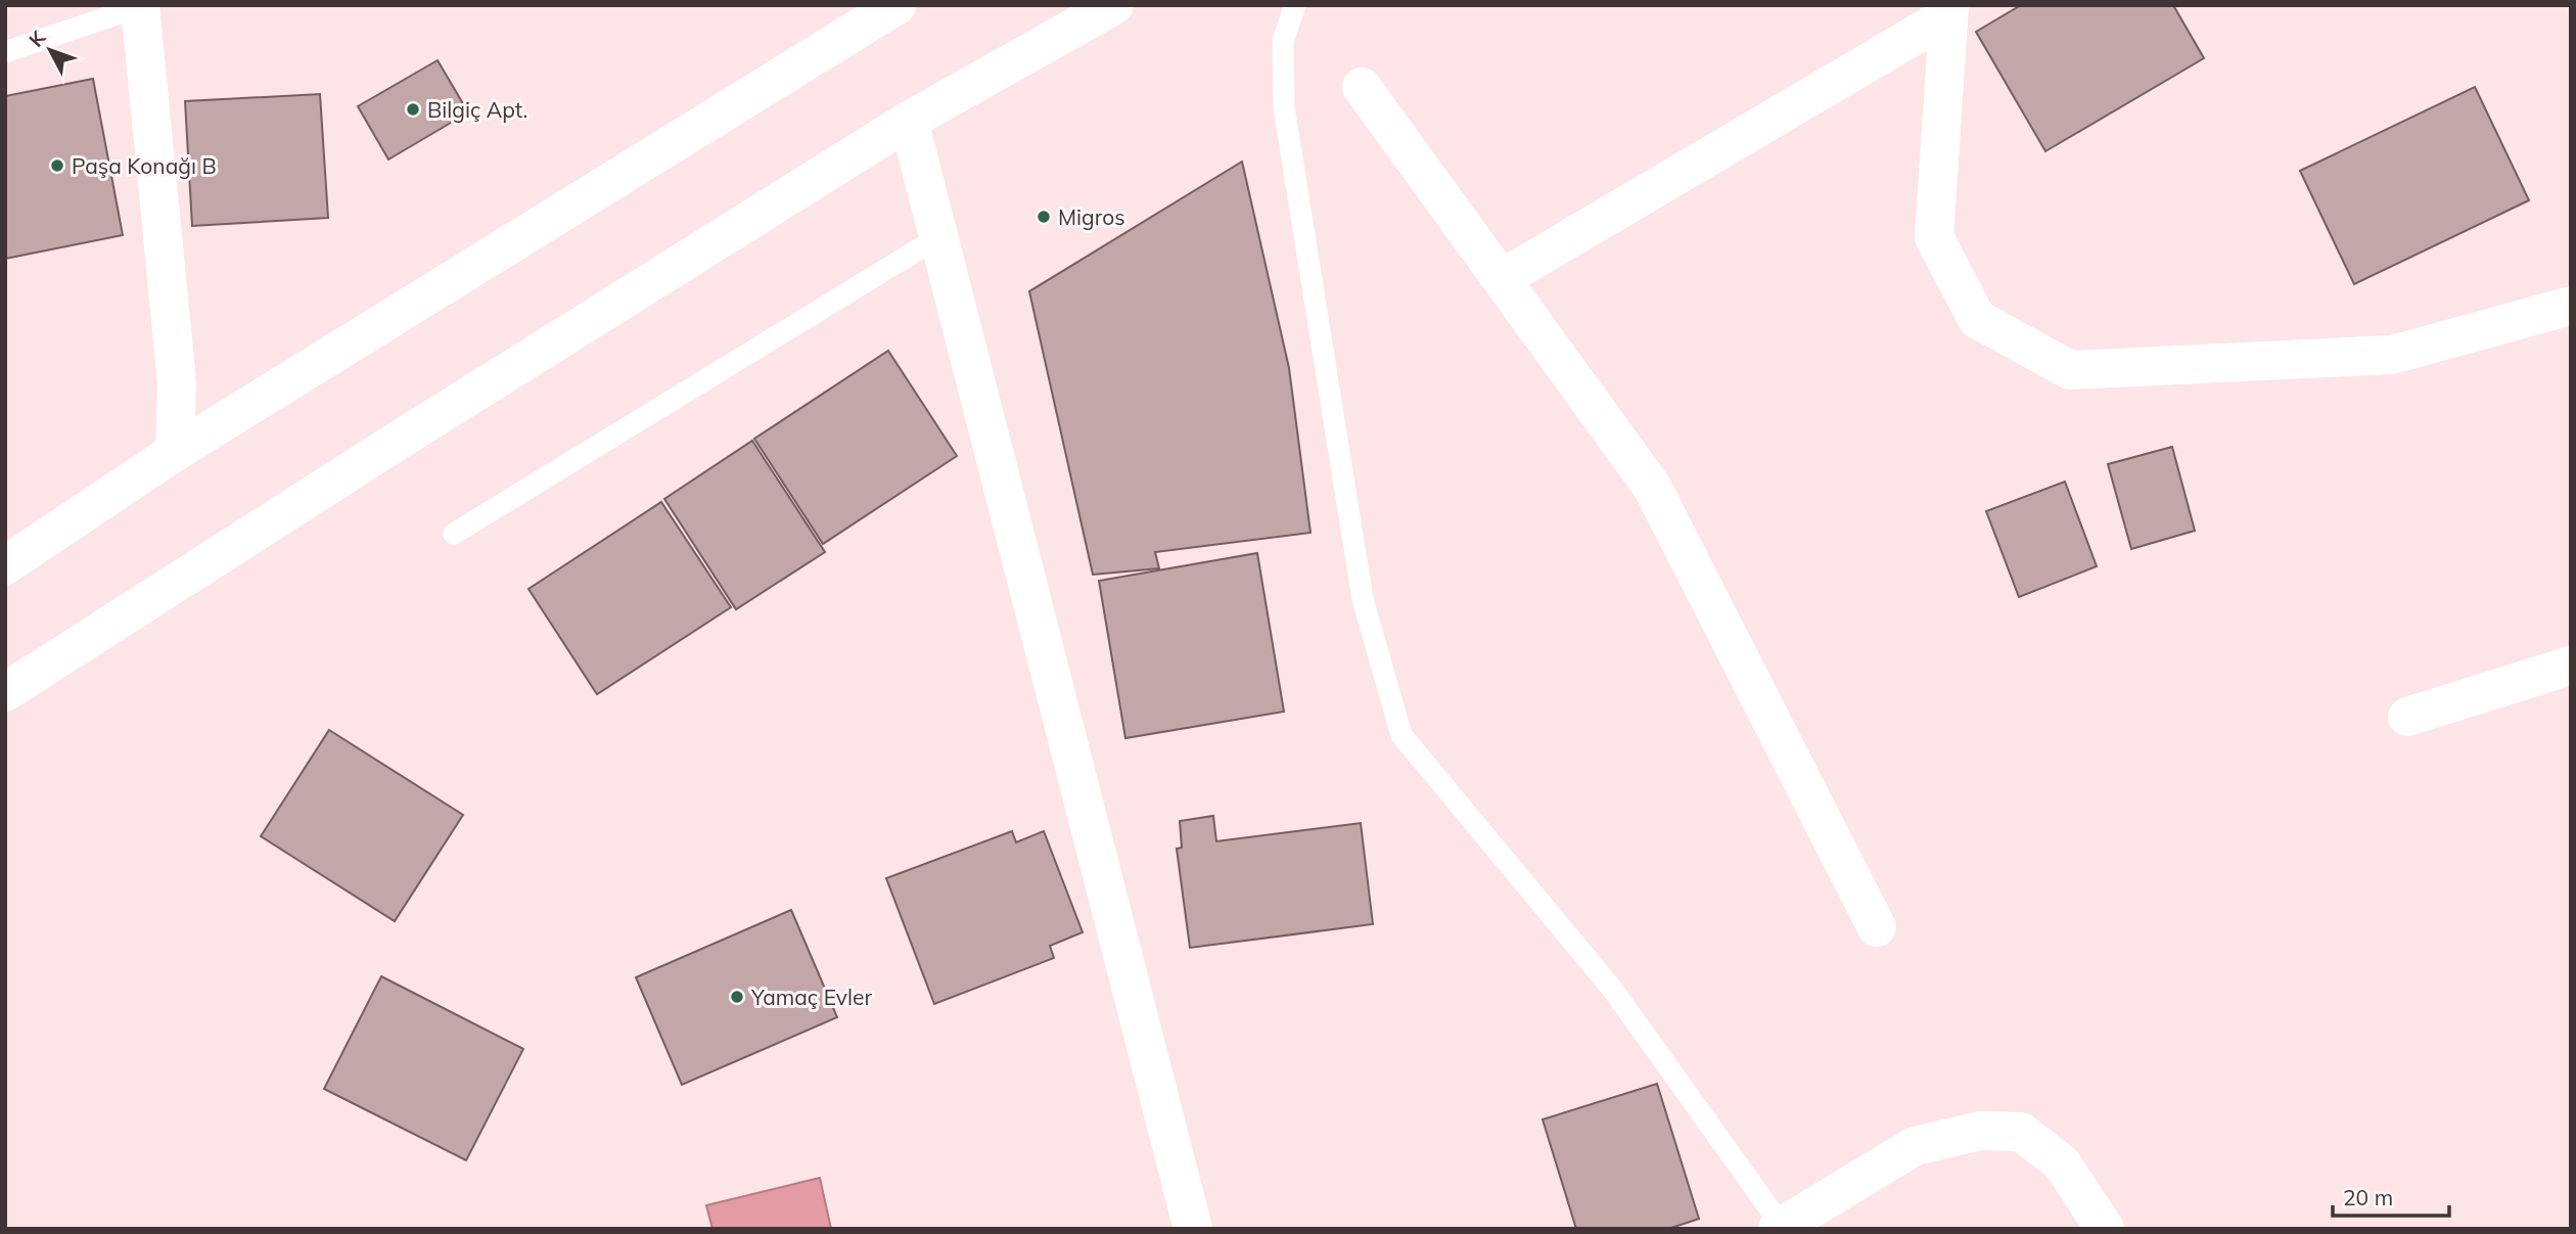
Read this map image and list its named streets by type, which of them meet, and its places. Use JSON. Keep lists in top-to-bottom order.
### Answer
{
  "places": [
    "Bilgiç Apt.",
    "Paşa Konağı B",
    "Migros",
    "Yamaç Evler"
  ],
  "scale_bar": "20 m",
  "north": "top left"
}
